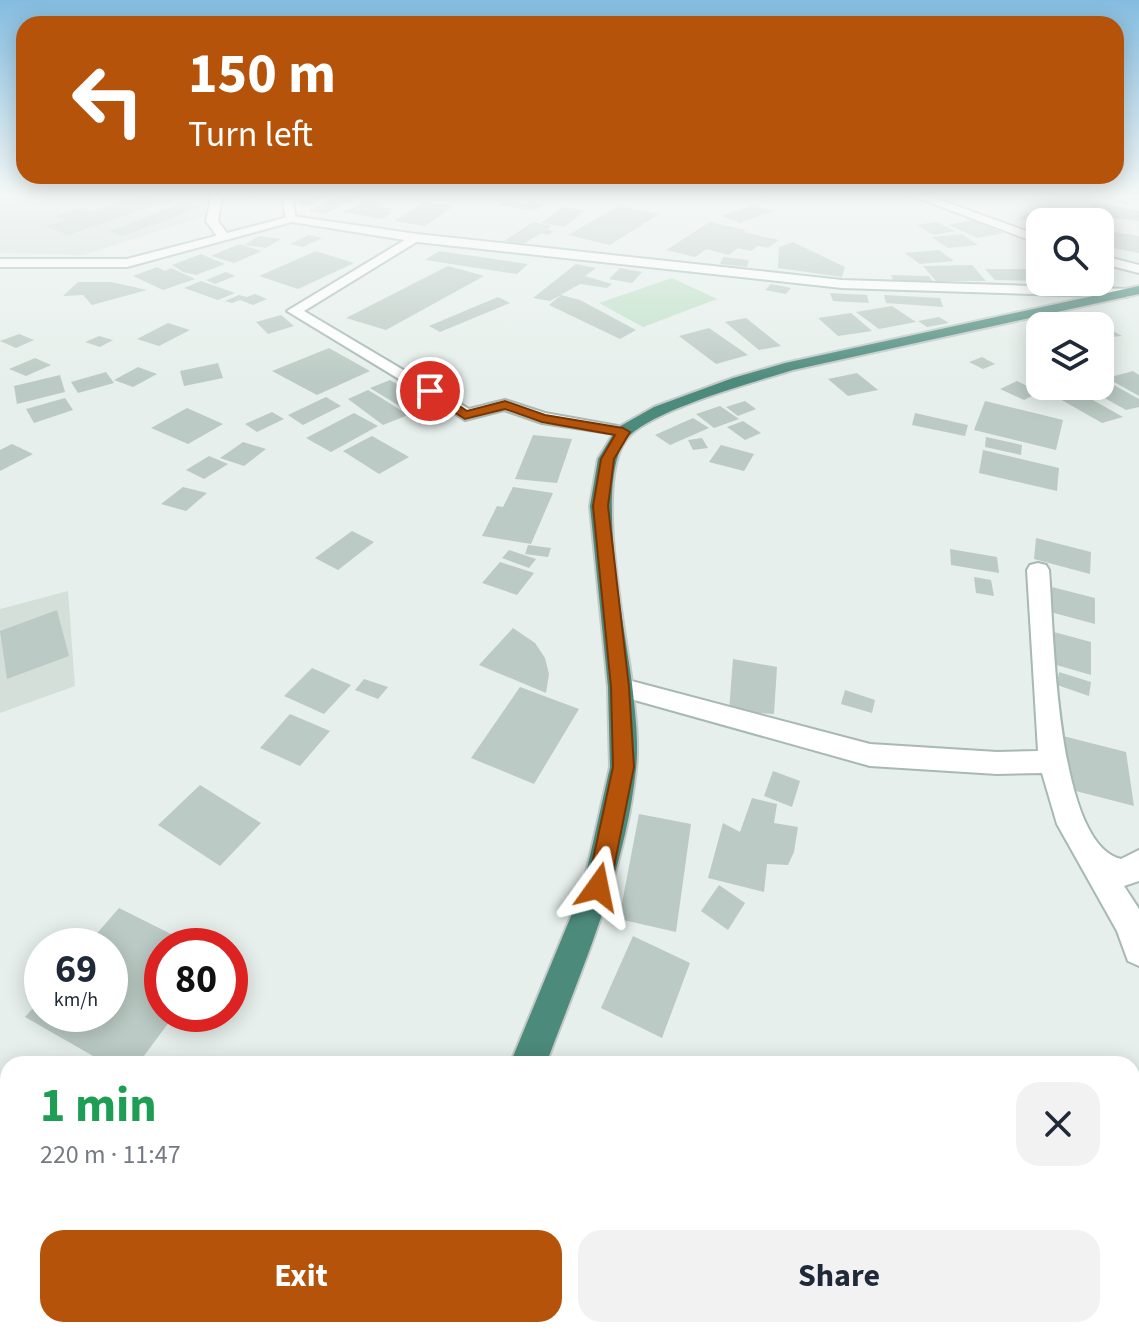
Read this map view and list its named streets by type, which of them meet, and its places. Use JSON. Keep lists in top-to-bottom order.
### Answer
{
  "page": {
    "turn": ["150 m", "Turn left"],
    "speed": "69 km/h",
    "limit": "80",
    "heading": ["1 min", "220 m · 11:47"],
    "buttons": ["Exit", "Share"]
  }
}
